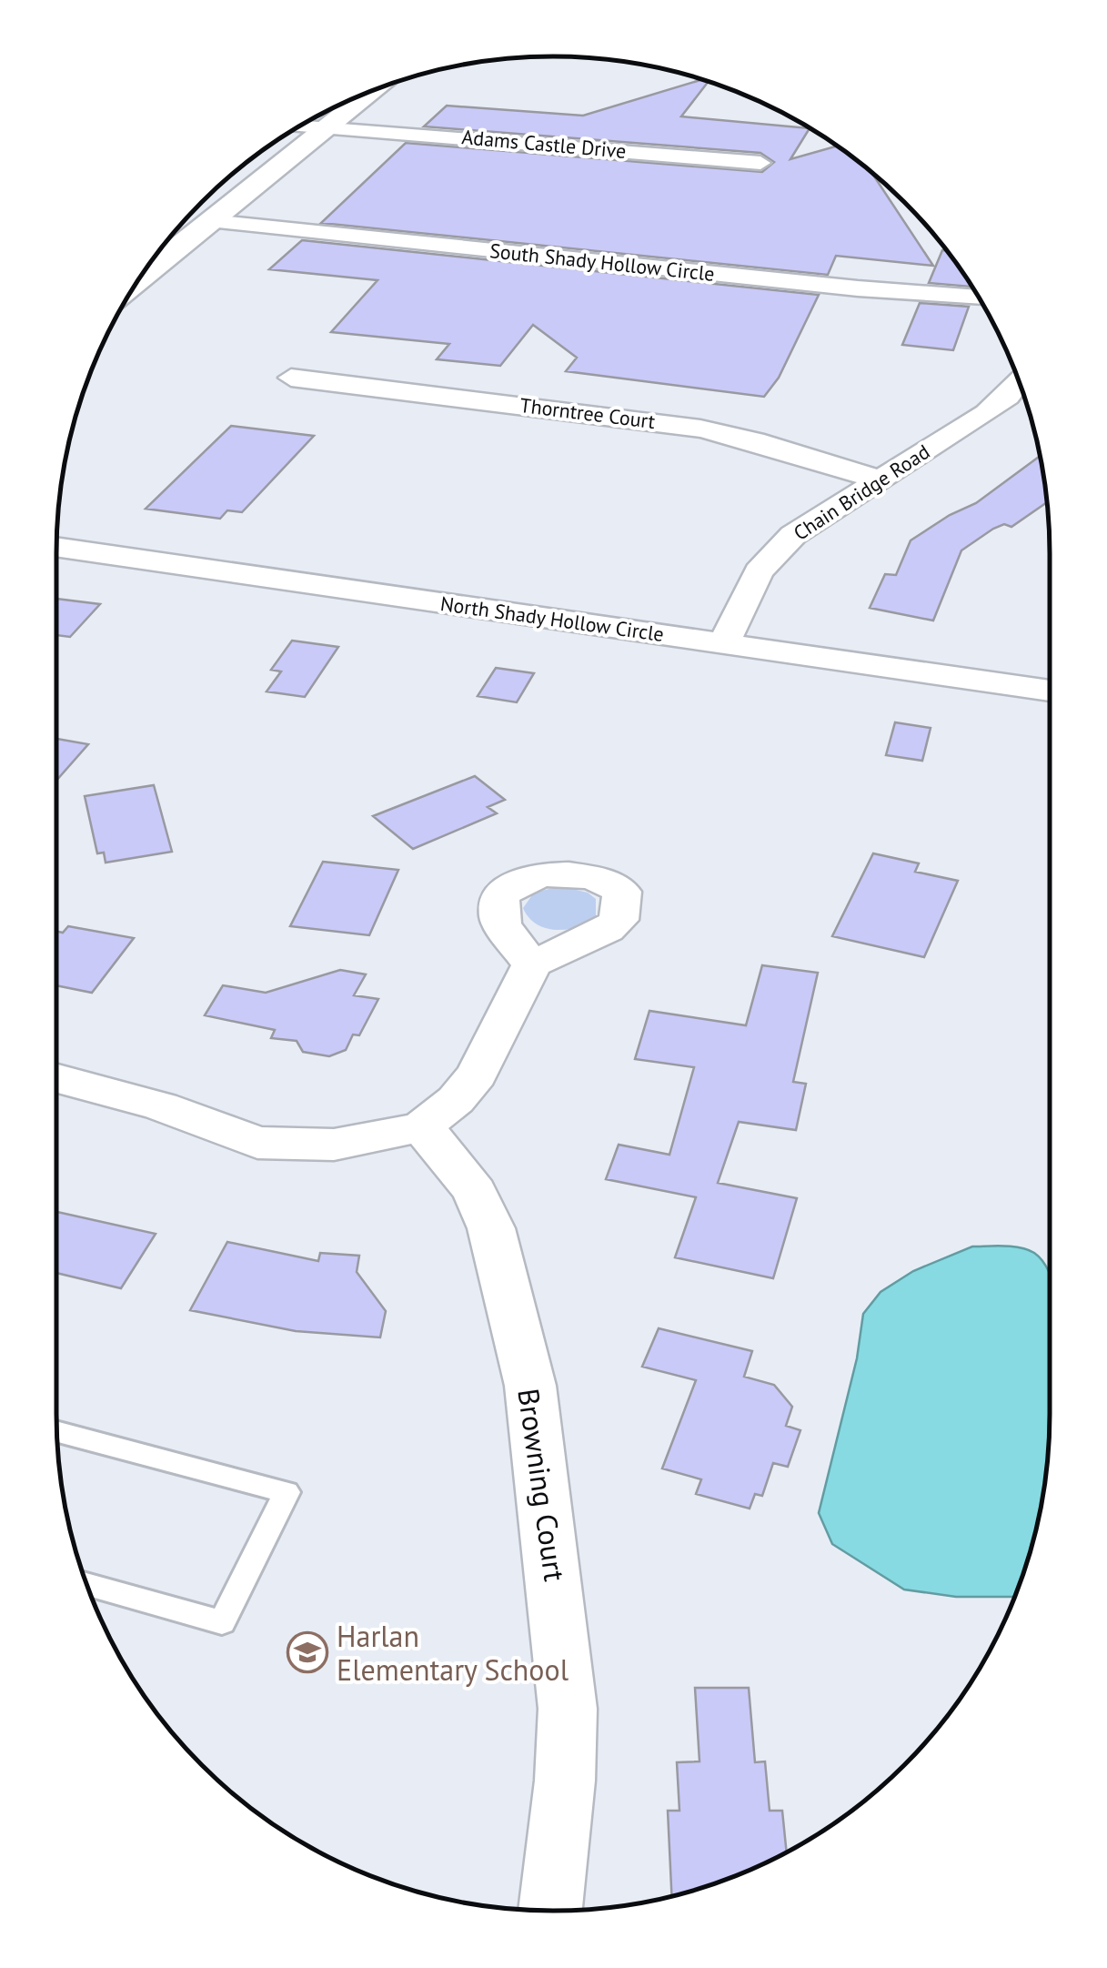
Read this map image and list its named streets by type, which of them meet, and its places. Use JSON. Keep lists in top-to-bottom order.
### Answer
{
  "streets": {
    "street": [
      "Adams Castle Drive",
      "South Shady Hollow Circle",
      "Thorntree Court",
      "Chain Bridge Road",
      "North Shady Hollow Circle",
      "Browning Court"
    ]
  },
  "crossings": [
    ["Thorntree Court", "Chain Bridge Road"],
    ["Chain Bridge Road", "North Shady Hollow Circle"]
  ],
  "places": {
    "school or university": ["Harlan Elementary School"]
  }
}
